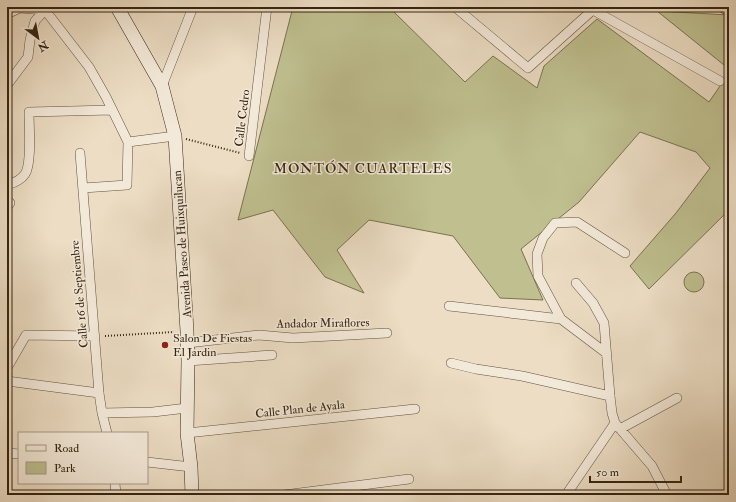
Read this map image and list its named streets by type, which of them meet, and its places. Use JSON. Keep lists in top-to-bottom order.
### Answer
{
  "streets": {
    "street": [
      "Calle Cedro",
      "Avenida Paseo de Huixquilucan",
      "Calle 16 de Septiembre",
      "Andador Miraflores",
      "Calle Plan de Ayala"
    ]
  },
  "crossings": [
    ["Calle Cedro", "Avenida Paseo de Huixquilucan"],
    ["Avenida Paseo de Huixquilucan", "Andador Miraflores"],
    ["Avenida Paseo de Huixquilucan", "Calle Plan de Ayala"]
  ],
  "districts": ["MONTÓN CUARTELES"],
  "places": ["Salon De Fiestas El Jardin"],
  "legend": ["Road", "Park"],
  "scale_bar": "50 m",
  "north": "bottom right"
}
